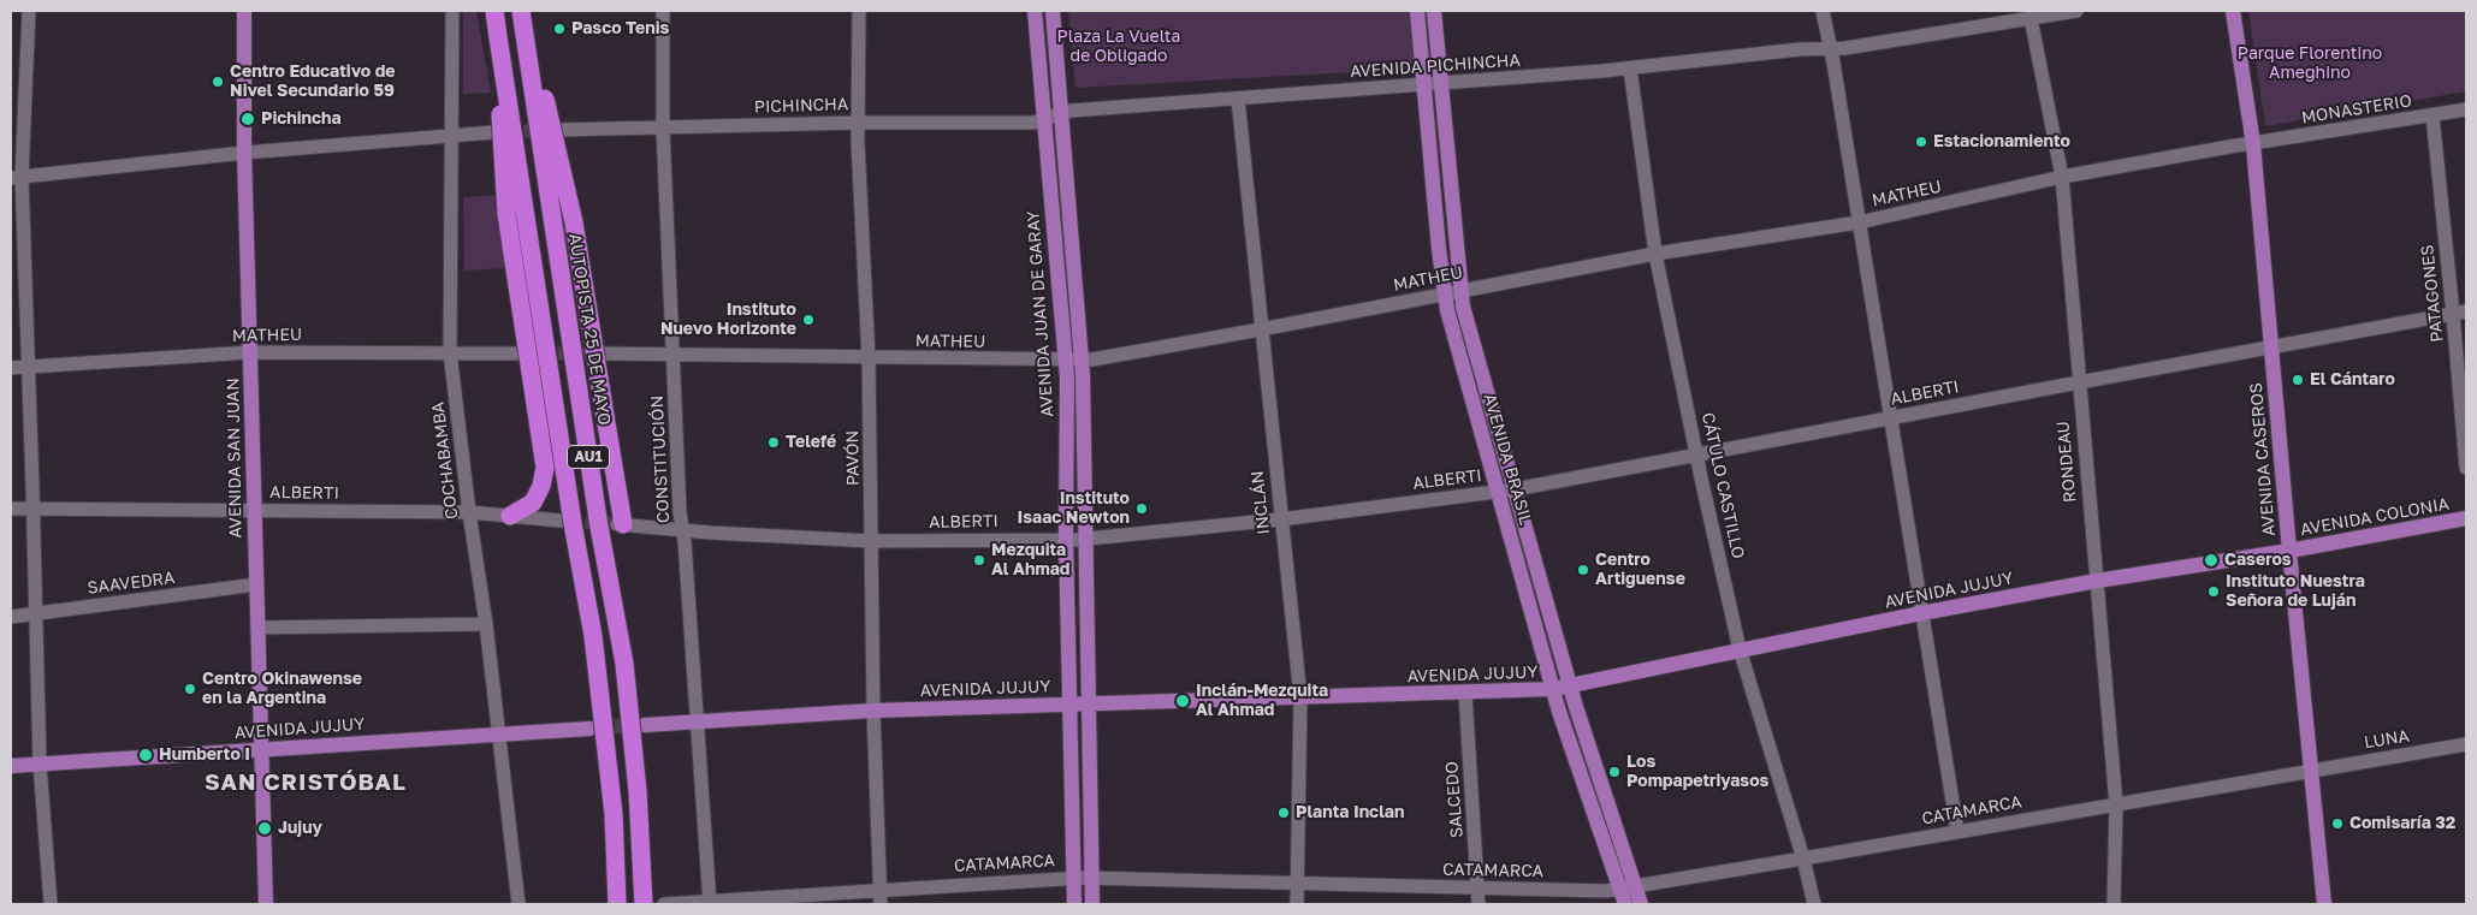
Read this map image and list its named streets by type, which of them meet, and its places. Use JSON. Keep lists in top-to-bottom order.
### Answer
{
  "streets": {
    "highway": ["AUTOPISTA 25 DE MAYO", "AU1"],
    "main road": [
      "AVENIDA JUAN DE GARAY",
      "AVENIDA SAN JUAN",
      "AVENIDA BRASIL",
      "AVENIDA CASEROS",
      "AVENIDA COLONIA",
      "AVENIDA JUJUY"
    ],
    "street": [
      "AVENIDA PICHINCHA",
      "PICHINCHA",
      "MONASTERIO",
      "MATHEU",
      "PATAGONES",
      "ALBERTI",
      "PAVÓN",
      "CONSTITUCIÓN",
      "COCHABAMBA",
      "RONDEAU",
      "CÁTULO CASTILLO",
      "INCLÁN",
      "SAAVEDRA",
      "LUNA",
      "SALCEDO",
      "CATAMARCA"
    ]
  },
  "crossings": [
    ["AVENIDA PICHINCHA", "PICHINCHA"],
    ["AVENIDA PICHINCHA", "AVENIDA JUAN DE GARAY"],
    ["AVENIDA PICHINCHA", "AVENIDA BRASIL"],
    ["AVENIDA PICHINCHA", "CÁTULO CASTILLO"],
    ["AVENIDA PICHINCHA", "INCLÁN"],
    ["PICHINCHA", "AVENIDA JUAN DE GARAY"],
    ["PICHINCHA", "PAVÓN"],
    ["PICHINCHA", "CONSTITUCIÓN"],
    ["MONASTERIO", "MATHEU"],
    ["MONASTERIO", "PATAGONES"],
    ["MONASTERIO", "AVENIDA CASEROS"],
    ["MATHEU", "AVENIDA JUAN DE GARAY"],
    ["MATHEU", "AVENIDA SAN JUAN"],
    ["MATHEU", "PAVÓN"],
    ["MATHEU", "CONSTITUCIÓN"],
    ["MATHEU", "AVENIDA BRASIL"],
    ["MATHEU", "AVENIDA CASEROS"],
    ["MATHEU", "COCHABAMBA"],
    ["MATHEU", "RONDEAU"],
    ["MATHEU", "CÁTULO CASTILLO"],
    ["MATHEU", "INCLÁN"],
    ["PATAGONES", "ALBERTI"],
    ["AVENIDA JUAN DE GARAY", "ALBERTI"],
    ["AVENIDA JUAN DE GARAY", "AVENIDA JUJUY"],
    ["AVENIDA JUAN DE GARAY", "CATAMARCA"],
    ["ALBERTI", "AVENIDA SAN JUAN"],
    ["ALBERTI", "PAVÓN"],
    ["ALBERTI", "CONSTITUCIÓN"],
    ["ALBERTI", "AVENIDA BRASIL"],
    ["ALBERTI", "AVENIDA CASEROS"],
    ["ALBERTI", "COCHABAMBA"],
    ["ALBERTI", "RONDEAU"],
    ["ALBERTI", "CÁTULO CASTILLO"],
    ["ALBERTI", "INCLÁN"],
    ["AVENIDA SAN JUAN", "SAAVEDRA"],
    ["AVENIDA SAN JUAN", "AVENIDA JUJUY"],
    ["PAVÓN", "AVENIDA JUJUY"],
    ["PAVÓN", "CATAMARCA"],
    ["CONSTITUCIÓN", "AVENIDA JUJUY"],
    ["CONSTITUCIÓN", "CATAMARCA"],
    ["AVENIDA BRASIL", "AVENIDA JUJUY"],
    ["AVENIDA BRASIL", "CATAMARCA"],
    ["AVENIDA CASEROS", "AVENIDA COLONIA"],
    ["AVENIDA CASEROS", "AVENIDA JUJUY"],
    ["AVENIDA CASEROS", "LUNA"],
    ["AVENIDA CASEROS", "CATAMARCA"],
    ["COCHABAMBA", "AVENIDA JUJUY"],
    ["RONDEAU", "AVENIDA JUJUY"],
    ["RONDEAU", "CATAMARCA"],
    ["CÁTULO CASTILLO", "AVENIDA JUJUY"],
    ["CÁTULO CASTILLO", "CATAMARCA"],
    ["INCLÁN", "AVENIDA JUJUY"],
    ["INCLÁN", "CATAMARCA"],
    ["AVENIDA COLONIA", "AVENIDA JUJUY"],
    ["AVENIDA JUJUY", "SALCEDO"],
    ["LUNA", "CATAMARCA"],
    ["SALCEDO", "CATAMARCA"]
  ],
  "districts": ["SAN CRISTÓBAL"],
  "parks": ["Plaza La Vuelta de Obligado", "Parque Florentino Ameghino"],
  "places": [
    "Pasco Tenis",
    "Centro Educativo de Nivel Secundario 59",
    "Pichincha",
    "Estacionamiento",
    "Instituto Nuevo Horizonte",
    "El Cántaro",
    "Telefé",
    "Instituto Isaac Newton",
    "Mezquita Al Ahmad",
    "Caseros",
    "Centro Artiguense",
    "Instituto Nuestra Señora de Luján",
    "Centro Okinawense en la Argentina",
    "Inclán-Mezquita Al Ahmad",
    "Humberto I",
    "Los Pompapetriyasos",
    "Planta Inclan",
    "Comisaría 32",
    "Jujuy"
  ]
}
